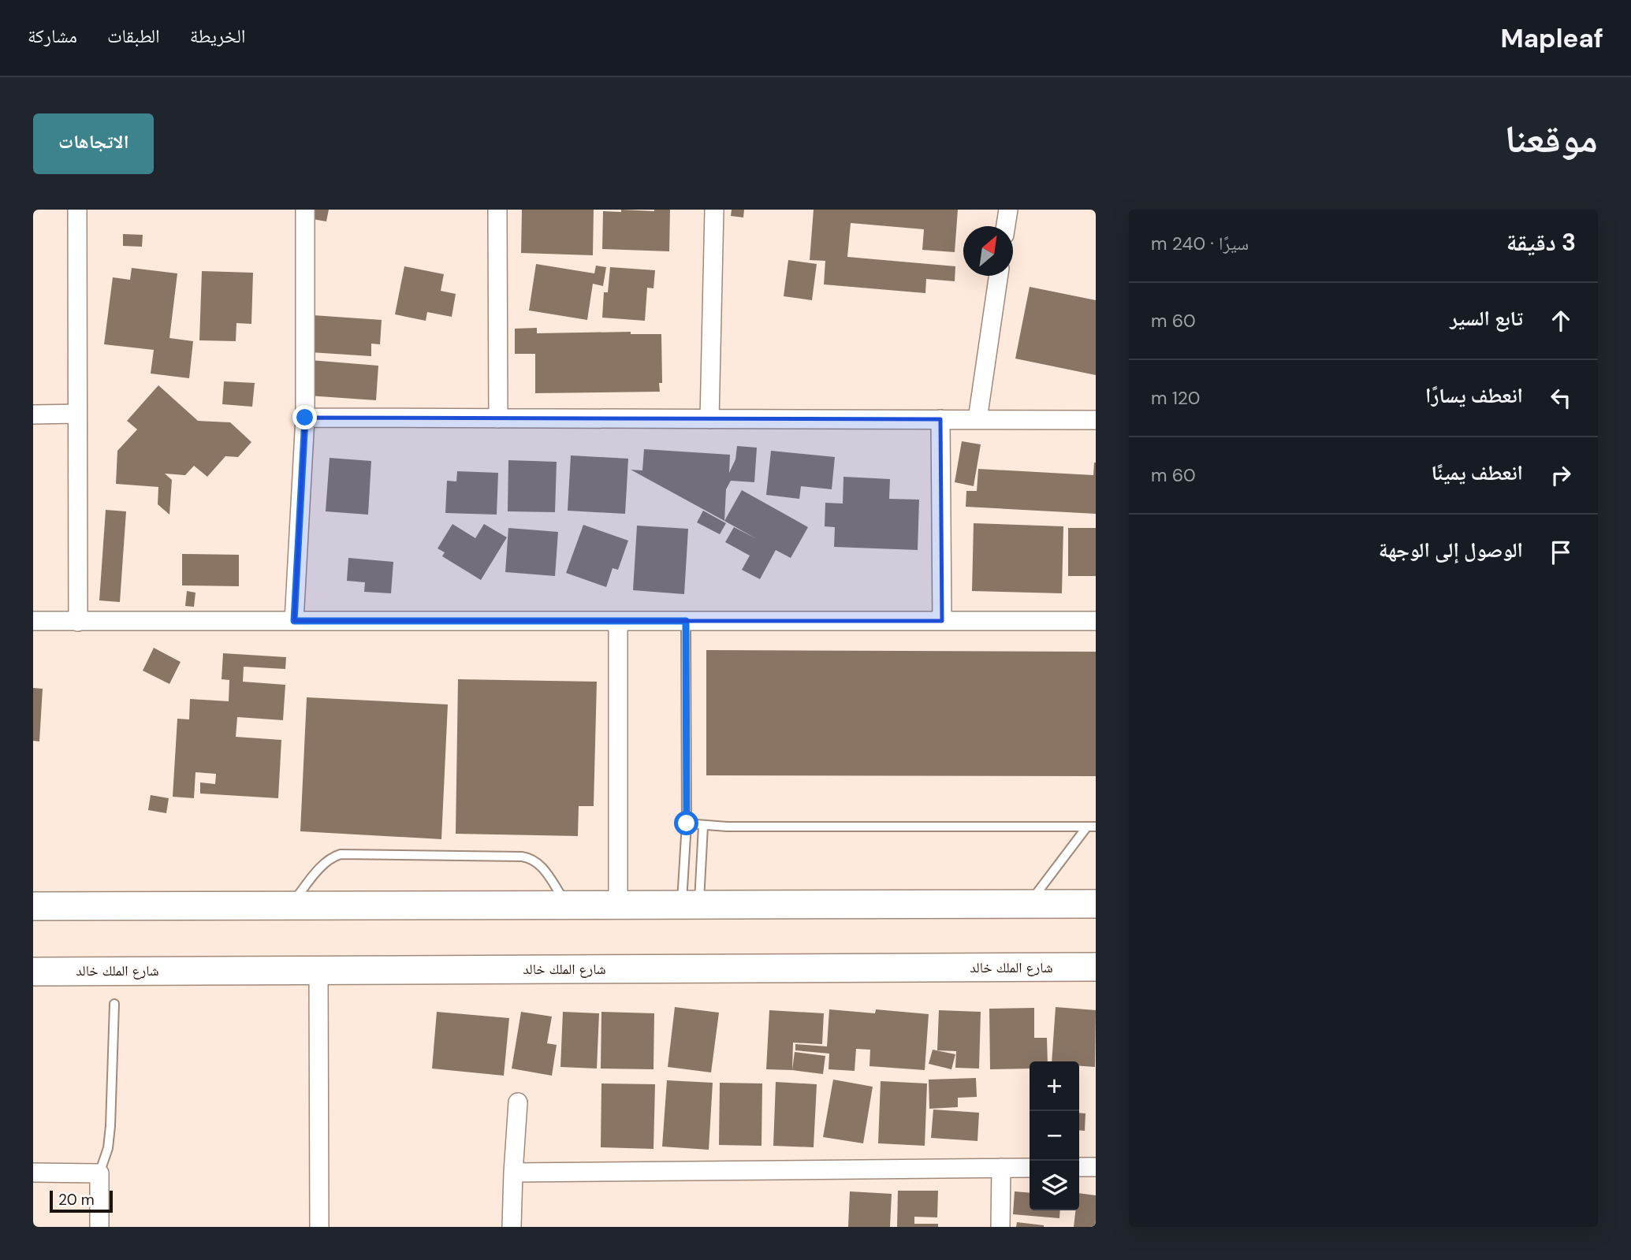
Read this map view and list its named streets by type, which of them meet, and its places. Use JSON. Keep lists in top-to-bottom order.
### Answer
{
  "streets": {
    "main road": ["شارع الملك خالد"]
  },
  "scale_bar": "20 m",
  "north": "top right",
  "page": {
    "header": "Mapleaf",
    "nav": ["الخريطة", "الطبقات", "مشاركة"],
    "title": "موقعنا",
    "buttons": "الاتجاهات",
    "heading": ["3 دقيقة", "سيرًا · 240 m"],
    "list": [
      ["تابع السير", "60 m"],
      ["انعطف يسارًا", "120 m"],
      ["انعطف يمينًا", "60 m"],
      "الوصول إلى الوجهة"
    ],
    "map_buttons": ["+", "−"],
    "scale": "20 m"
  }
}
